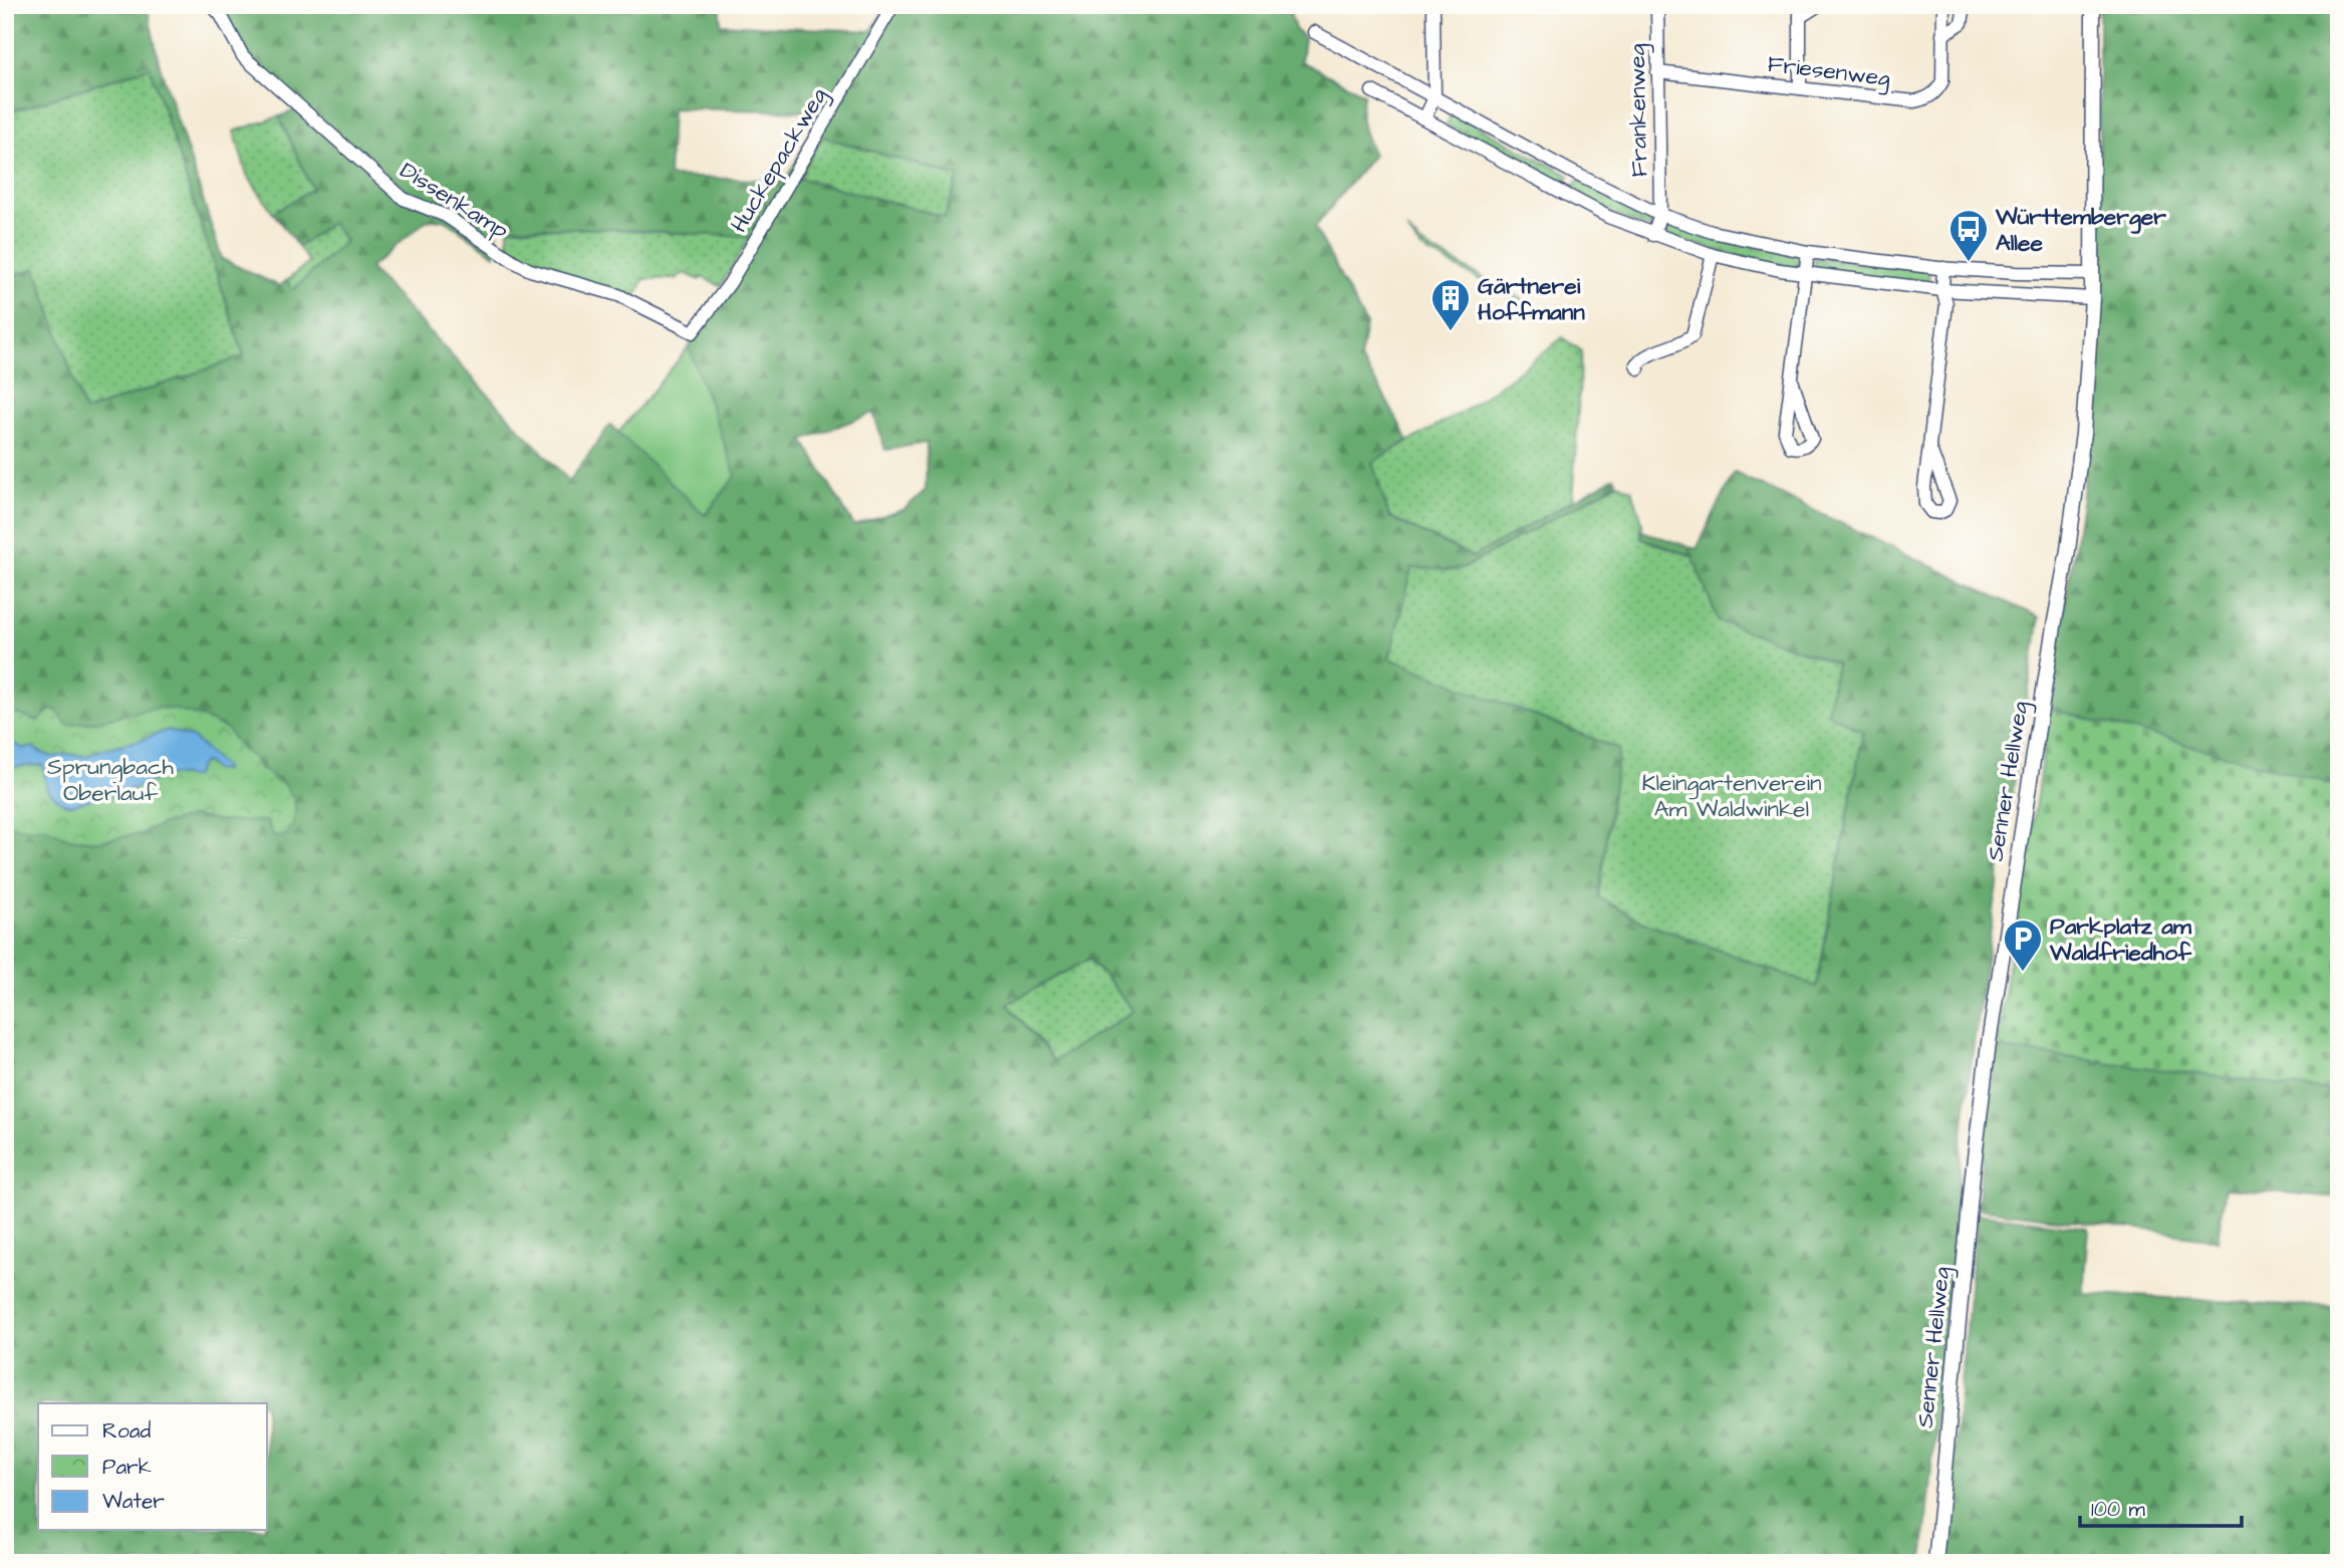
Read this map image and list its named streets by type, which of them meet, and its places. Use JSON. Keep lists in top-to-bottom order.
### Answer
{
  "streets": {
    "street": [
      "Friesenweg",
      "Frankenweg",
      "Huckepackweg",
      "Dissenkamp",
      "Senner Hellweg"
    ]
  },
  "crossings": [
    ["Friesenweg", "Frankenweg"],
    ["Huckepackweg", "Dissenkamp"]
  ],
  "parks": ["Sprungbach Oberlauf", "Kleingartenverein Am Waldwinkel"],
  "places": {
    "bus stop": ["Württemberger Allee"],
    "building": ["Gärtnerei Hoffmann"],
    "parking": ["Parkplatz am Waldfriedhof"]
  },
  "legend": ["Road", "Park", "Water"],
  "scale_bar": "100 m"
}
